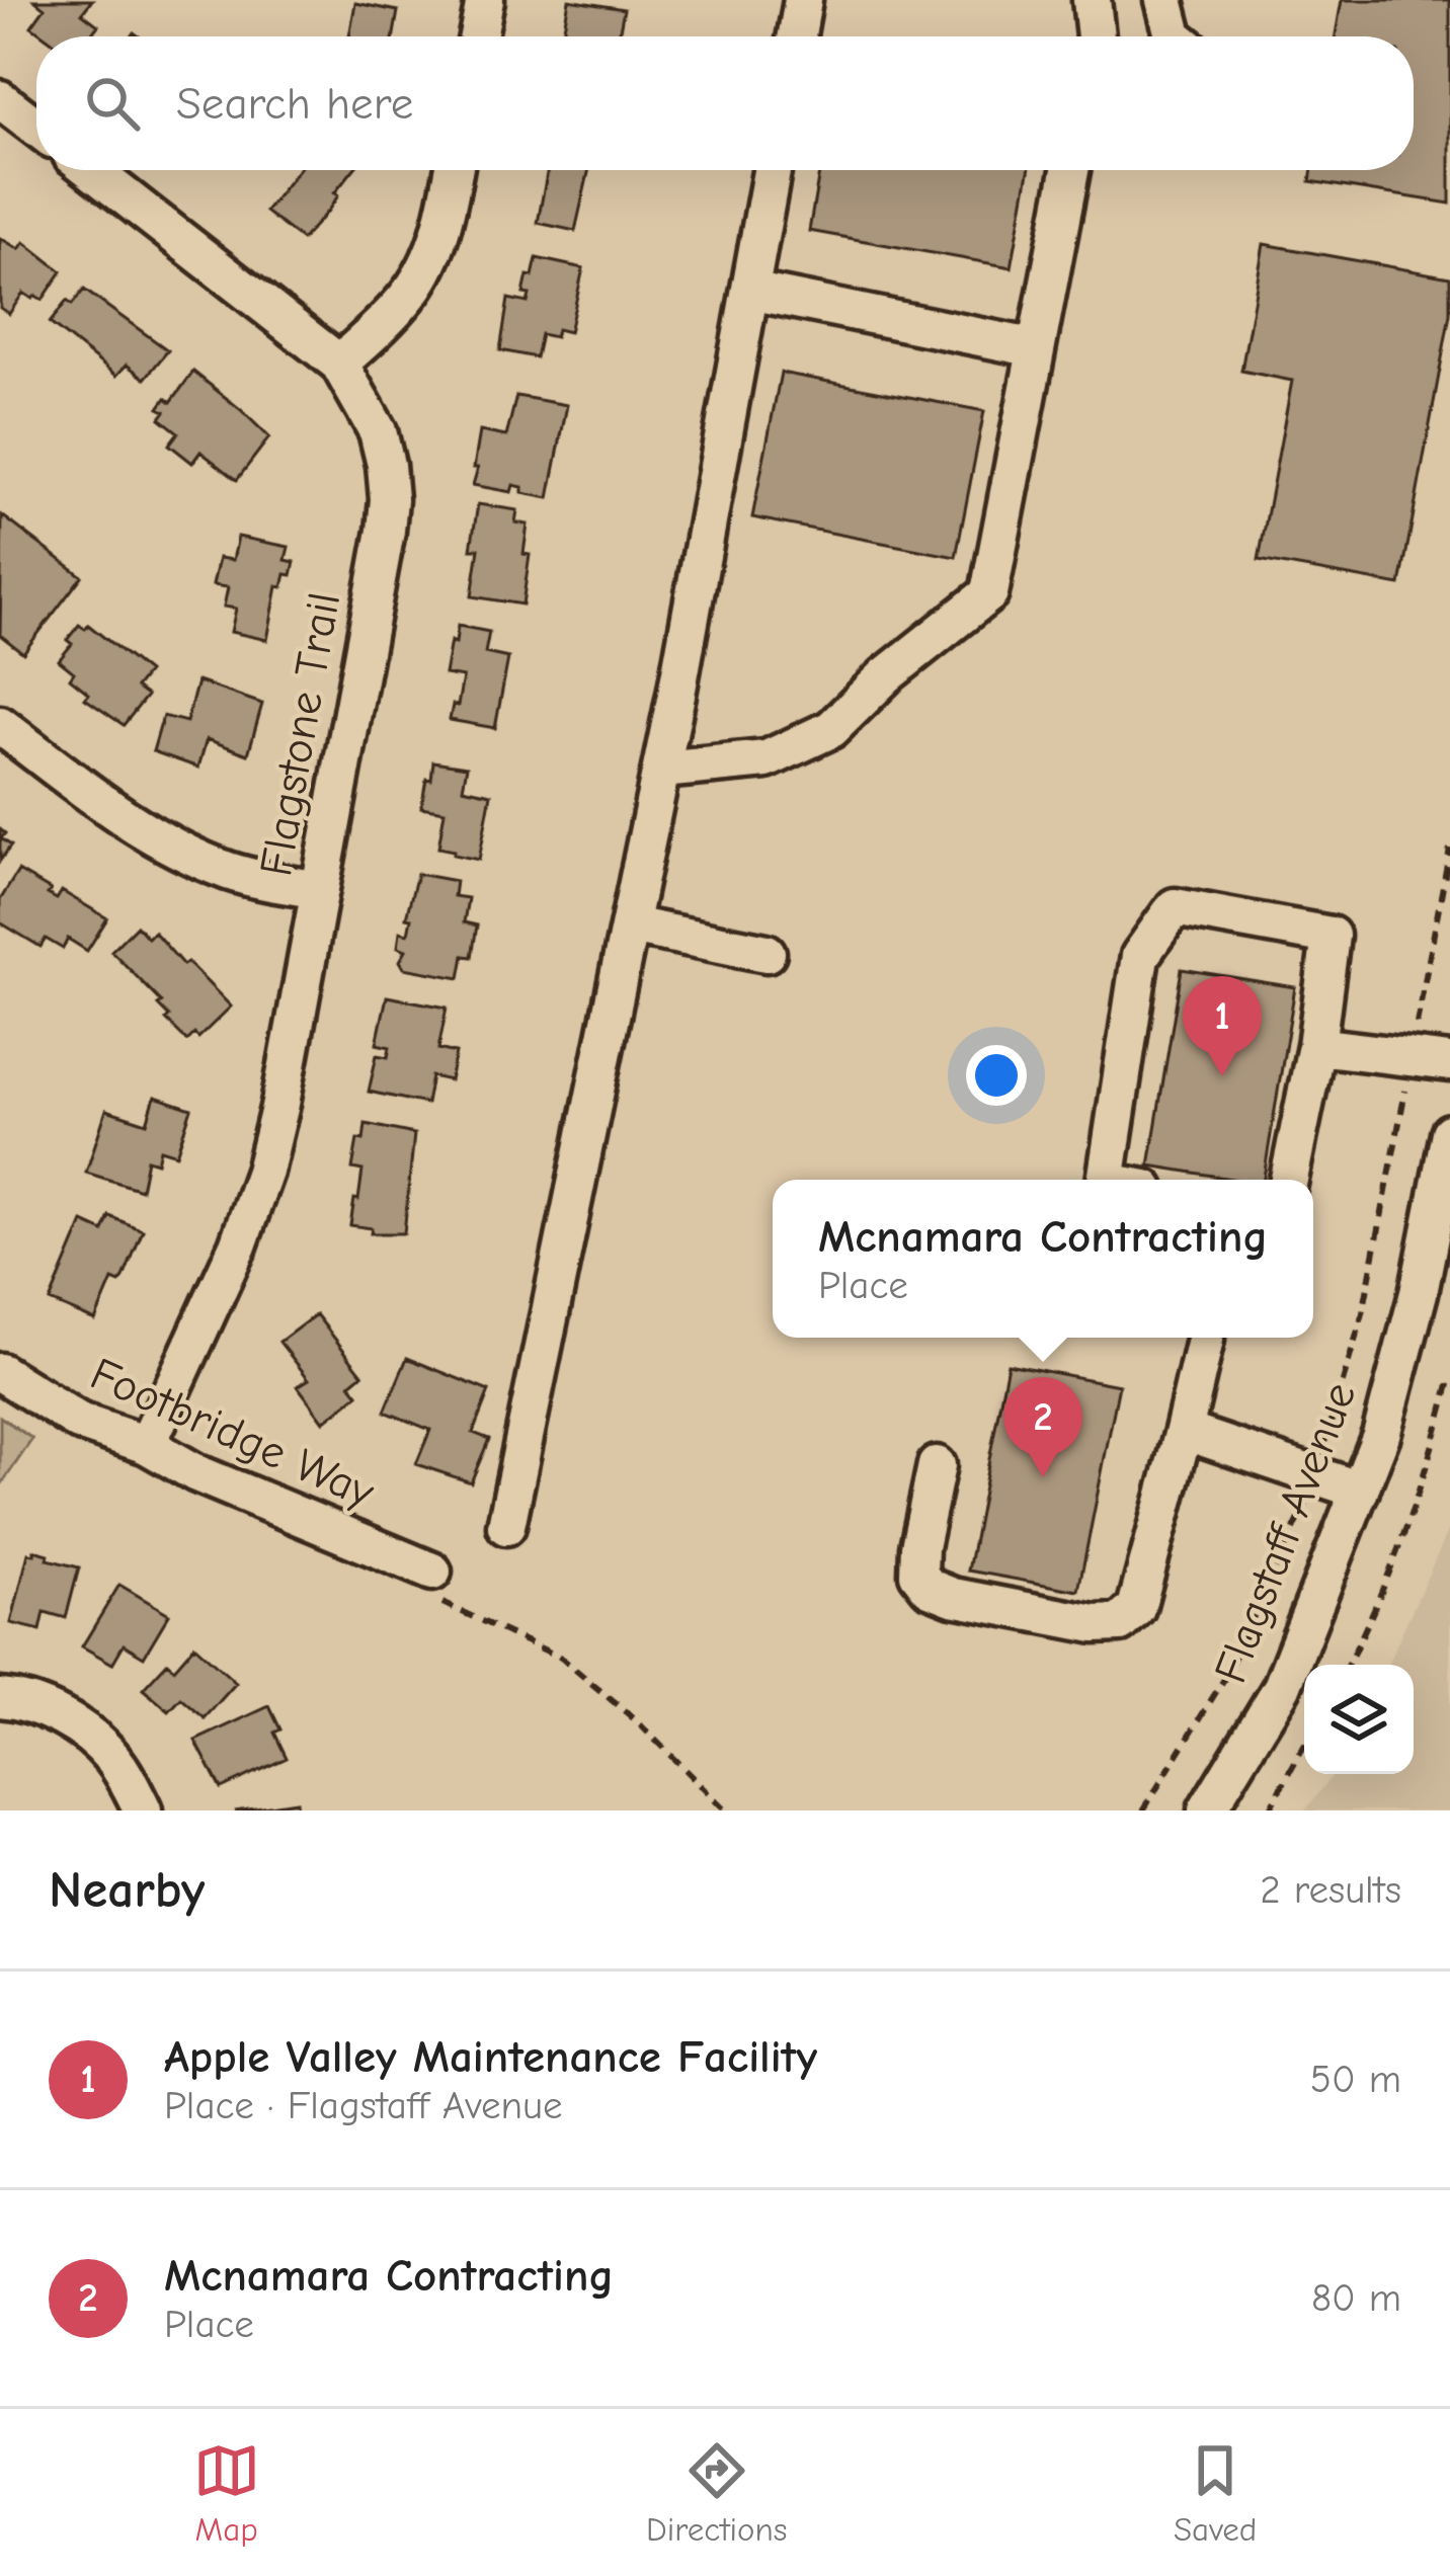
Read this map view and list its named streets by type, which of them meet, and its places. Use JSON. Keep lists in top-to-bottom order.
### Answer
{
  "streets": {
    "street": ["Flagstone Trail", "Footbridge Way", "Flagstaff Avenue"]
  },
  "crossings": [
    ["Flagstone Trail", "Footbridge Way"]
  ],
  "page": {
    "search": "Search here",
    "pins": ["1", "2"],
    "popup": ["Mcnamara Contracting", "Place"],
    "heading": ["Nearby", "2 results"],
    "list": [
      {
        "mark": "1",
        "name": "Apple Valley Maintenance Facility",
        "note": "Place · Flagstaff Avenue",
        "value": "50 m"
      },
      {
        "mark": "2",
        "name": "Mcnamara Contracting",
        "note": "Place",
        "value": "80 m"
      }
    ],
    "nav": ["Map", "Directions", "Saved"]
  }
}
